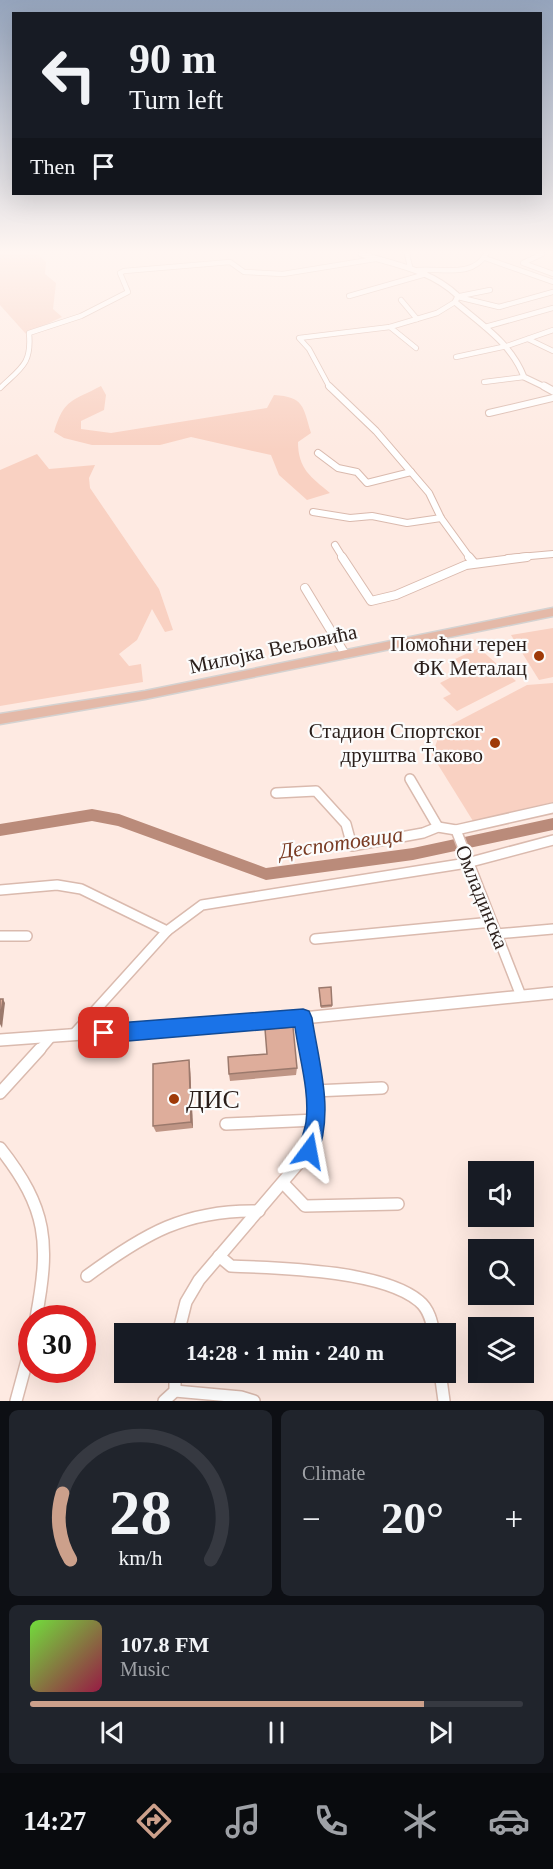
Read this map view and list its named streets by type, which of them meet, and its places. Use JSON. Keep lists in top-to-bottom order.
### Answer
{
  "streets": {
    "main road": ["Милојка Вељовића"],
    "street": ["Омладинска"]
  },
  "water": ["Деспотовица"],
  "places": ["Помоћни терен ФК Металац", "Стадион Спортског друштва Таково", "ДИС"],
  "page": {
    "turn": ["90 m", "Turn left"],
    "then": "Then",
    "limit": "30",
    "trip": "14:28 · 1 min · 240 m",
    "tile": "Climate",
    "heat": ["−", "20°", "+"],
    "song": ["107.8 FM", "Music"],
    "tabs": "14:27",
    "gauge": ["28", "km/h"]
  }
}
